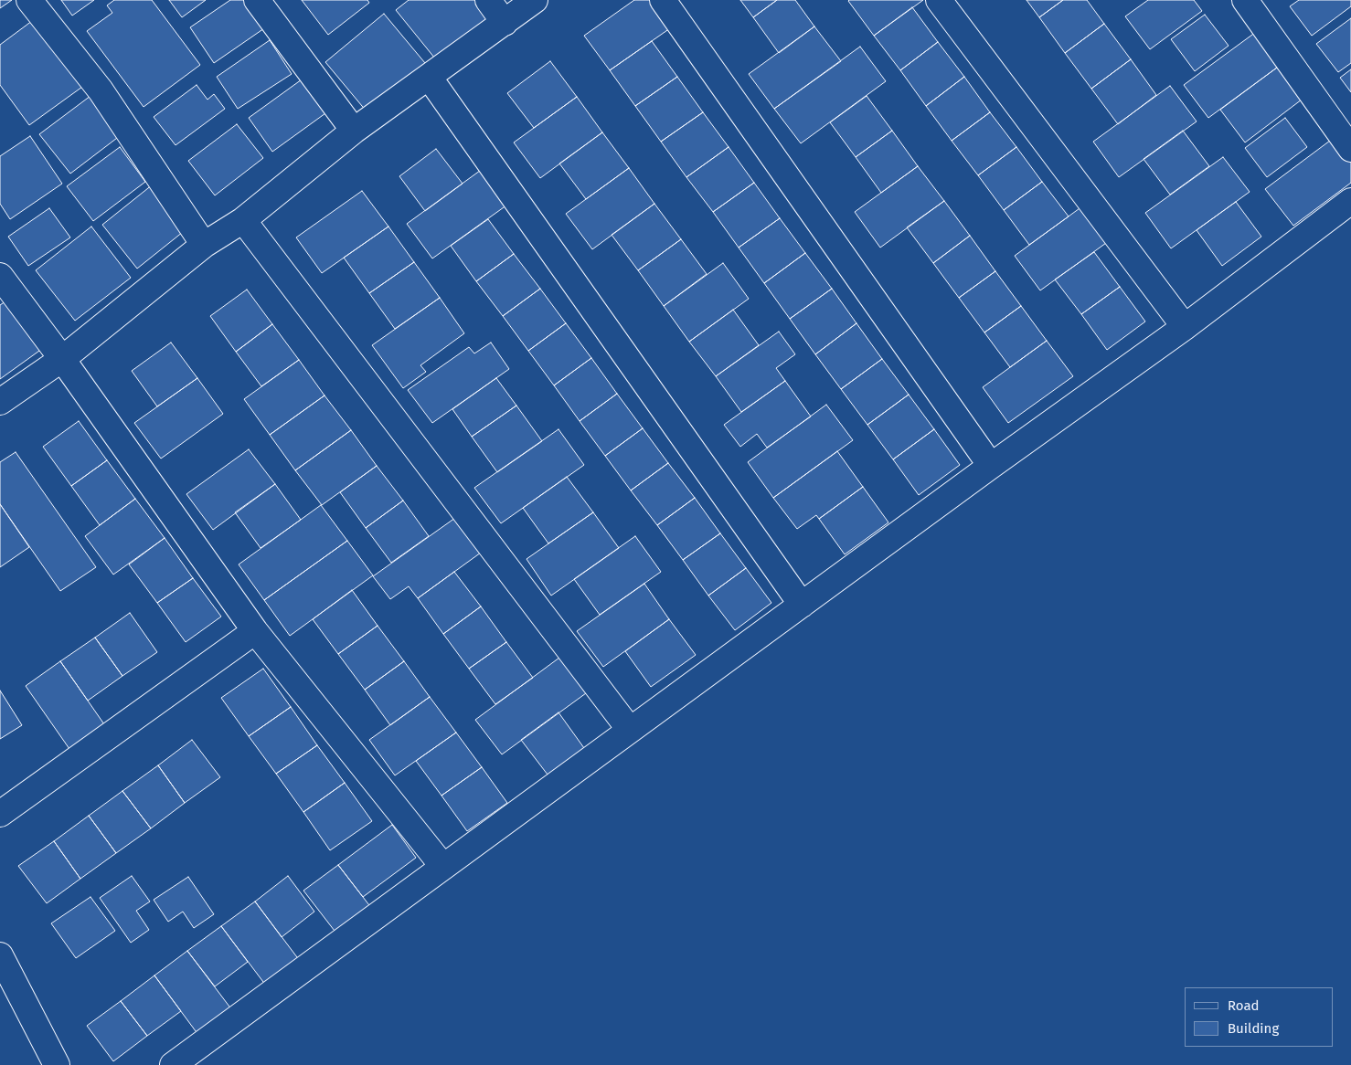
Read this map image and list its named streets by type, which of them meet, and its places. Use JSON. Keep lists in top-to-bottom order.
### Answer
{
  "legend": ["Road", "Building"]
}
